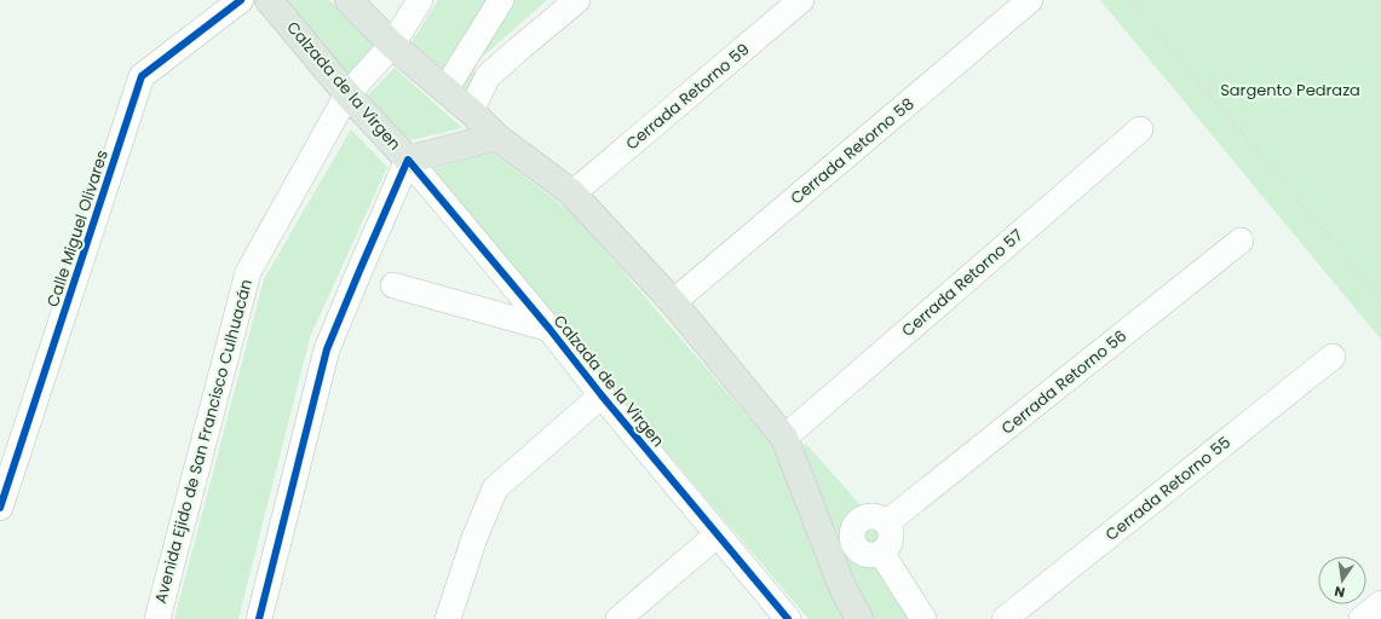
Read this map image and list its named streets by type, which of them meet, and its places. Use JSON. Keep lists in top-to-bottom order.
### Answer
{
  "streets": {
    "main road": ["Calzada de la Virgen"],
    "street": [
      "Cerrada Retorno 59",
      "Cerrada Retorno 58",
      "Calle Miguel Olivares",
      "Cerrada Retorno 57",
      "Cerrada Retorno 56",
      "Avenida Ejido de San Francisco Culhuacán",
      "Cerrada Retorno 55"
    ]
  },
  "crossings": [
    ["Calzada de la Virgen", "Avenida Ejido de San Francisco Culhuacán"]
  ],
  "parks": ["Sargento Pedraza"],
  "north": "bottom"
}
